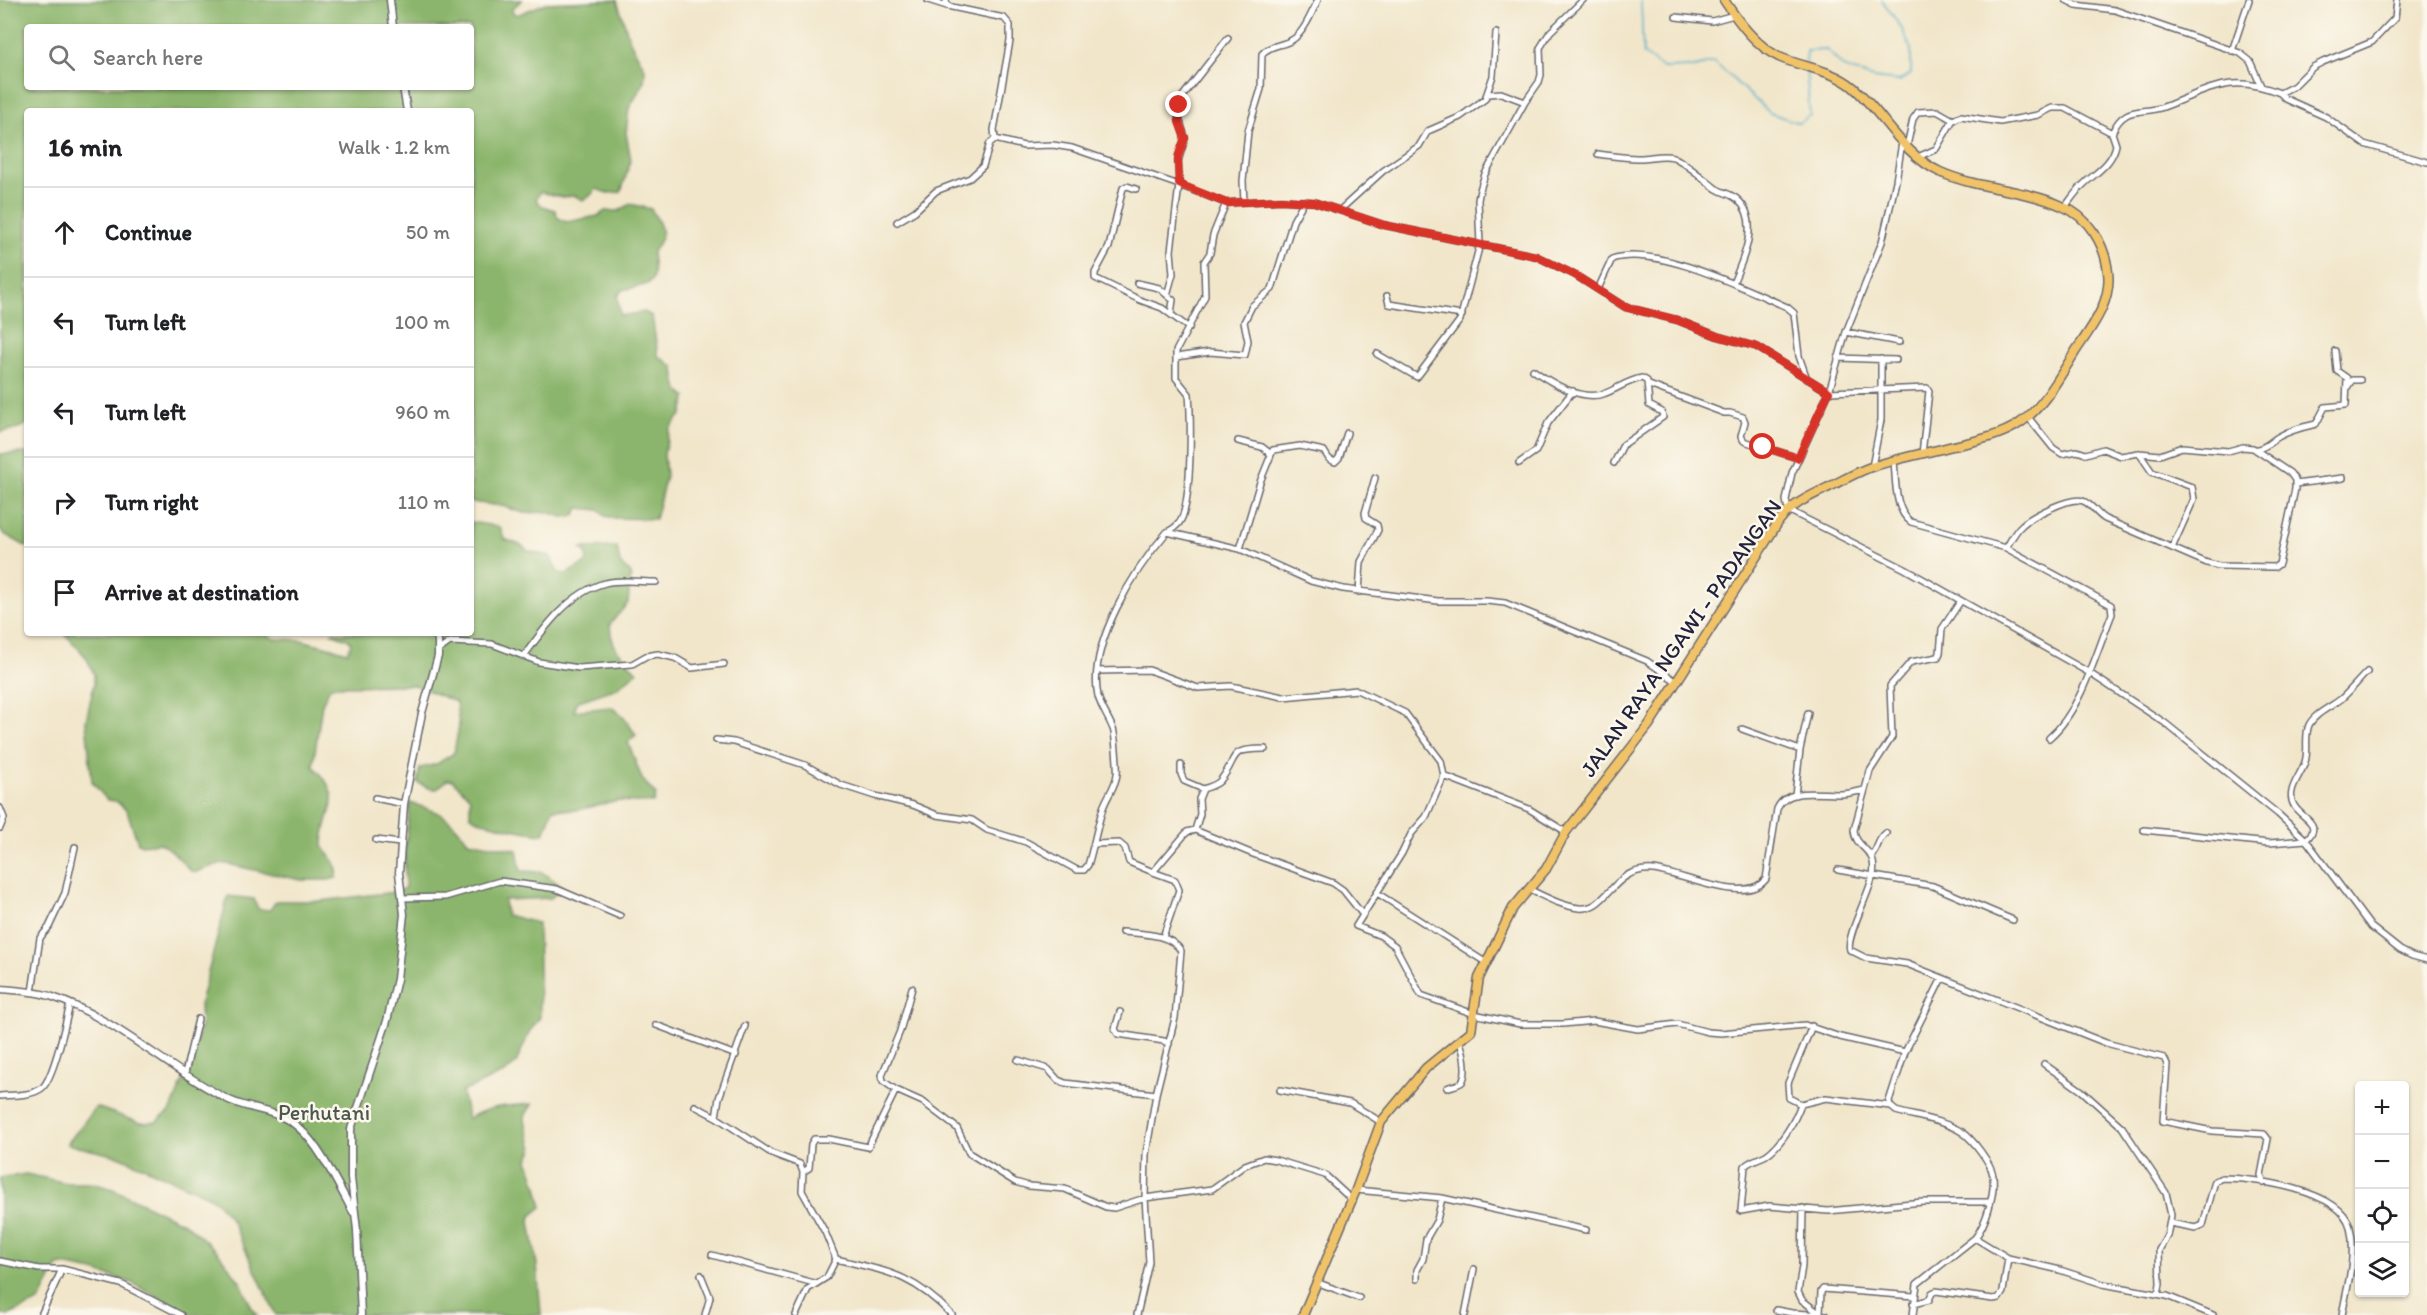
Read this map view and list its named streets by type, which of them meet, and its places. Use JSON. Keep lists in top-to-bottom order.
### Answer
{
  "streets": {
    "highway": ["JALAN RAYA NGAWI - PADANGAN"]
  },
  "parks": ["Perhutani"],
  "page": {
    "search": "Search here",
    "heading": ["16 min", "Walk · 1.2 km"],
    "list": [
      ["Continue", "50 m"],
      ["Turn left", "100 m"],
      ["Turn left", "960 m"],
      ["Turn right", "110 m"],
      "Arrive at destination"
    ],
    "map_buttons": ["+", "−"]
  }
}
